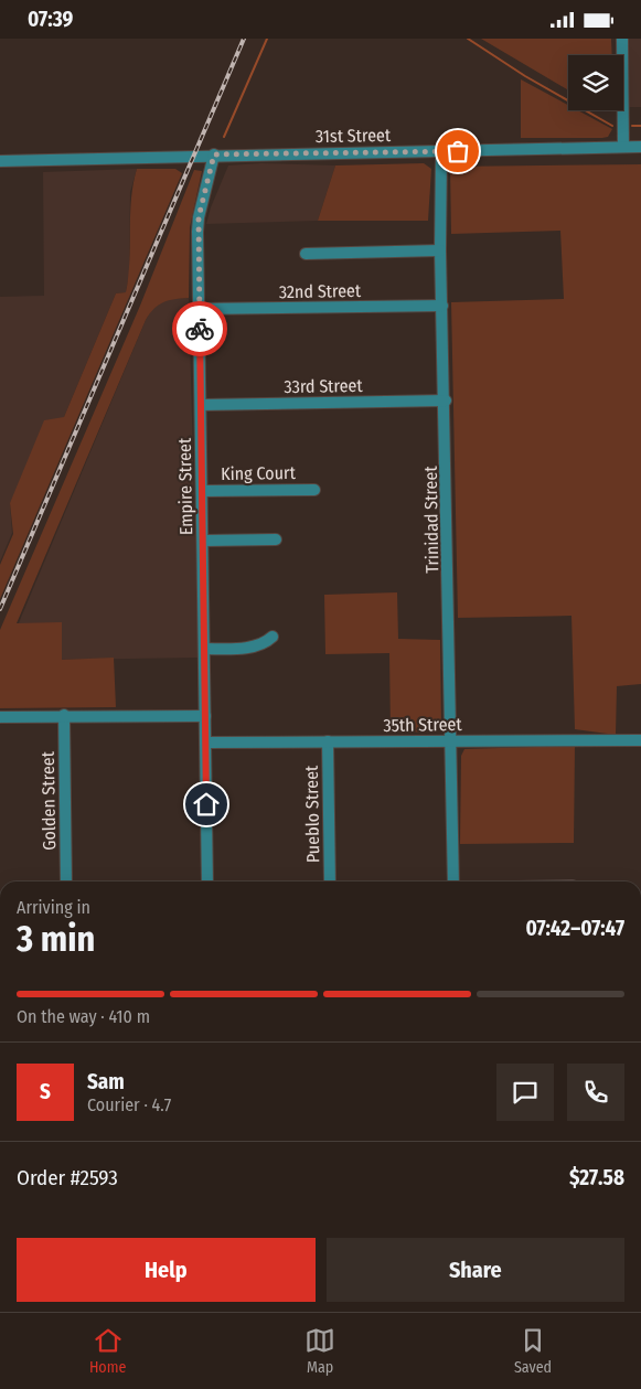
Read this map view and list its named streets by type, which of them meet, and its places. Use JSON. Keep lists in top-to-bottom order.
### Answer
{
  "streets": {
    "street": [
      "31st Street",
      "32nd Street",
      "33rd Street",
      "King Court",
      "Empire Street",
      "Trinidad Street",
      "35th Street",
      "Golden Street",
      "Pueblo Street"
    ]
  },
  "crossings": [
    ["31st Street", "Empire Street"],
    ["31st Street", "Trinidad Street"],
    ["32nd Street", "Empire Street"],
    ["32nd Street", "Trinidad Street"],
    ["33rd Street", "Empire Street"],
    ["33rd Street", "Trinidad Street"],
    ["King Court", "Empire Street"],
    ["Empire Street", "35th Street"],
    ["Trinidad Street", "35th Street"],
    ["35th Street", "Pueblo Street"]
  ],
  "page": {
    "status": "07:39",
    "heading": ["3 min", "Arriving in", "07:42–07:47"],
    "panel": [
      "Sam",
      "Courier · 4.7",
      "Order #2593",
      "$27.58"
    ],
    "bar": "On the way · 410 m",
    "round": "S",
    "buttons": ["Help", "Share"],
    "tabs": ["Home", "Map", "Saved"]
  }
}
